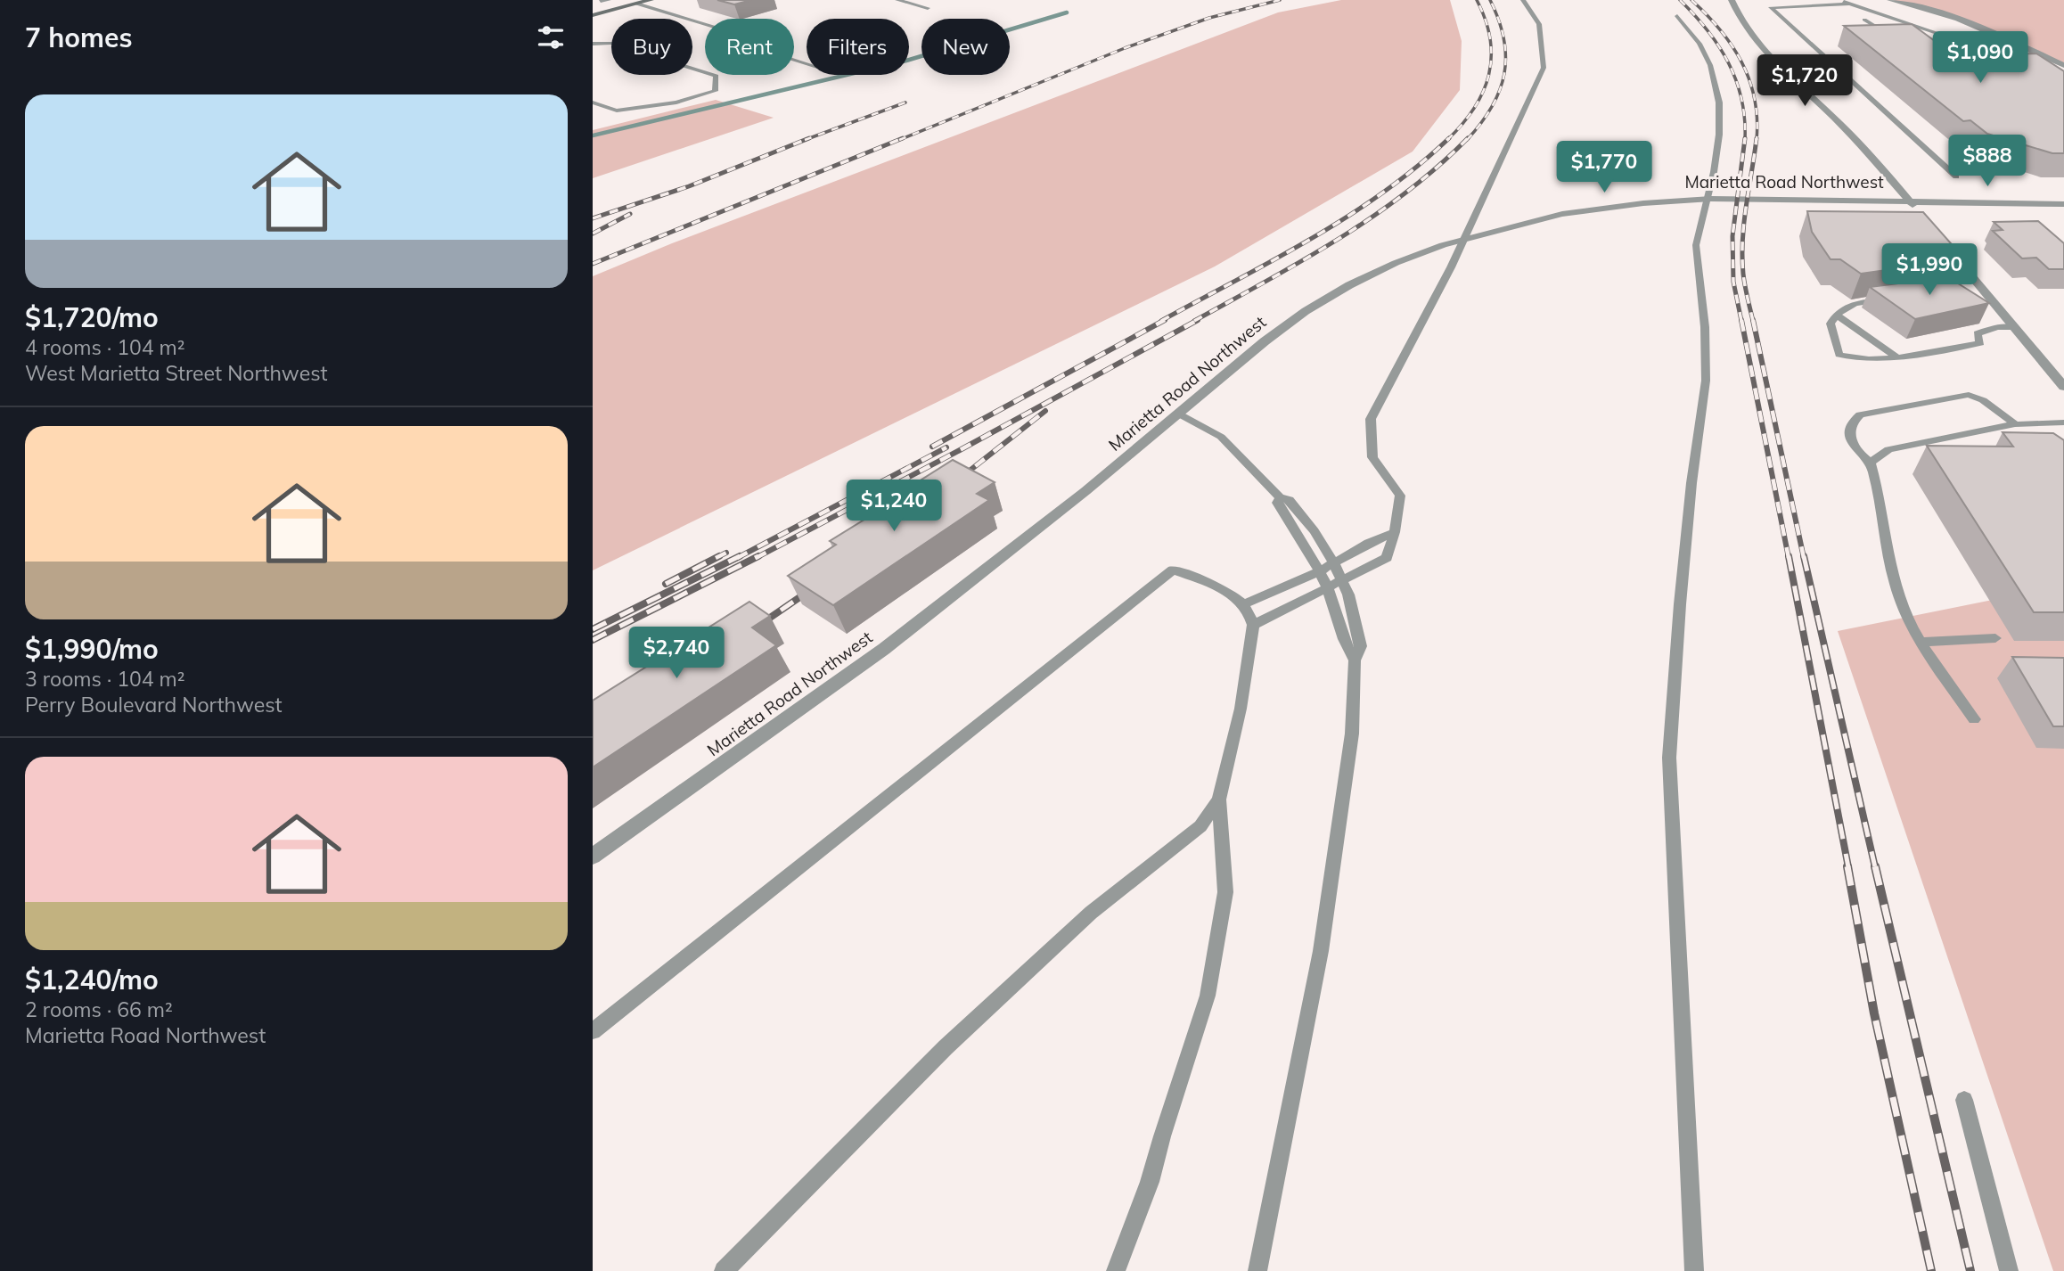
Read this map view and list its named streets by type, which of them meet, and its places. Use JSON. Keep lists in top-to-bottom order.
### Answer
{
  "streets": {
    "street": ["Marietta Road Northwest"]
  },
  "page": {
    "heading": "7 homes",
    "chip": [
      "Buy",
      "Rent",
      "Filters",
      "New"
    ],
    "price": [
      "$1,090",
      "$1,720",
      "$888",
      "$1,770",
      "$1,990",
      "$1,240",
      "$2,740"
    ],
    "list": [
      {
        "name": "$1,720/mo",
        "note": "4 rooms · 104 m² · West Marietta Street Northwest"
      },
      {
        "name": "$1,990/mo",
        "note": "3 rooms · 104 m² · Perry Boulevard Northwest"
      },
      {
        "name": "$1,240/mo",
        "note": "2 rooms · 66 m² · Marietta Road Northwest"
      }
    ]
  }
}
